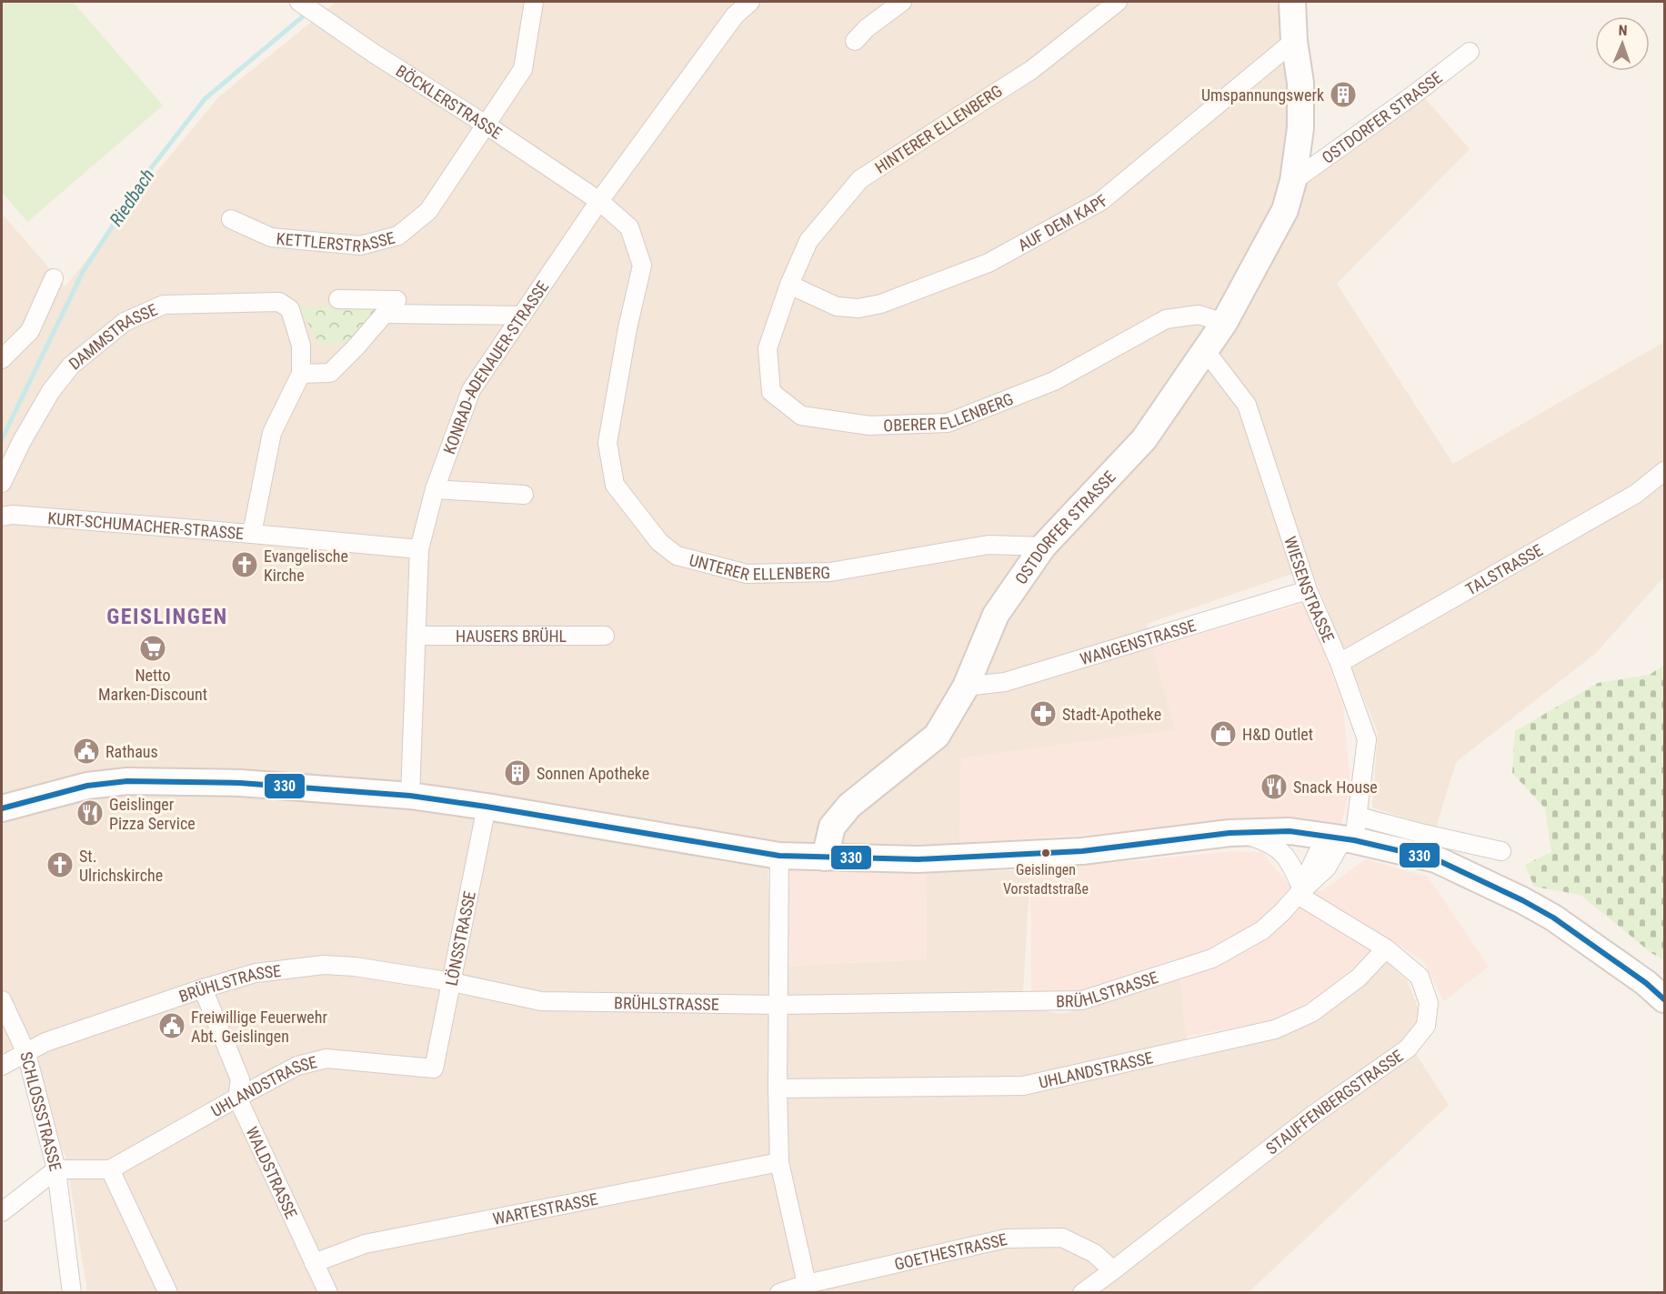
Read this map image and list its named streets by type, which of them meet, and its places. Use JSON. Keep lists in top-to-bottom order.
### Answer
{
  "streets": {
    "main road": ["OSTDORFER STRASSE"],
    "street": [
      "BÖCKLERSTRASSE",
      "HINTERER ELLENBERG",
      "AUF DEM KAPF",
      "KETTLERSTRASSE",
      "DAMMSTRASSE",
      "KONRAD-ADENAUER-STRASSE",
      "OBERER ELLENBERG",
      "KURT-SCHUMACHER-STRASSE",
      "UNTERER ELLENBERG",
      "TALSTRASSE",
      "WIESENSTRASSE",
      "HAUSERS BRÜHL",
      "WANGENSTRASSE",
      "LÖNSSTRASSE",
      "BRÜHLSTRASSE",
      "UHLANDSTRASSE",
      "STAUFFENBERGSTRASSE",
      "SCHLOSSSTRASSE",
      "WALDSTRASSE",
      "WARTESTRASSE",
      "GOETHESTRASSE"
    ]
  },
  "crossings": [
    ["BÖCKLERSTRASSE", "KETTLERSTRASSE"],
    ["BÖCKLERSTRASSE", "KONRAD-ADENAUER-STRASSE"],
    ["BÖCKLERSTRASSE", "UNTERER ELLENBERG"],
    ["OSTDORFER STRASSE", "AUF DEM KAPF"],
    ["OSTDORFER STRASSE", "OBERER ELLENBERG"],
    ["OSTDORFER STRASSE", "UNTERER ELLENBERG"],
    ["OSTDORFER STRASSE", "WIESENSTRASSE"],
    ["OSTDORFER STRASSE", "WANGENSTRASSE"],
    ["HINTERER ELLENBERG", "AUF DEM KAPF"],
    ["HINTERER ELLENBERG", "OBERER ELLENBERG"],
    ["AUF DEM KAPF", "OBERER ELLENBERG"],
    ["KONRAD-ADENAUER-STRASSE", "KURT-SCHUMACHER-STRASSE"],
    ["KONRAD-ADENAUER-STRASSE", "UNTERER ELLENBERG"],
    ["KONRAD-ADENAUER-STRASSE", "HAUSERS BRÜHL"],
    ["TALSTRASSE", "WIESENSTRASSE"],
    ["WIESENSTRASSE", "WANGENSTRASSE"],
    ["WIESENSTRASSE", "BRÜHLSTRASSE"],
    ["LÖNSSTRASSE", "BRÜHLSTRASSE"],
    ["LÖNSSTRASSE", "UHLANDSTRASSE"],
    ["BRÜHLSTRASSE", "STAUFFENBERGSTRASSE"],
    ["BRÜHLSTRASSE", "SCHLOSSSTRASSE"],
    ["BRÜHLSTRASSE", "WALDSTRASSE"],
    ["UHLANDSTRASSE", "STAUFFENBERGSTRASSE"],
    ["UHLANDSTRASSE", "SCHLOSSSTRASSE"],
    ["UHLANDSTRASSE", "WALDSTRASSE"],
    ["STAUFFENBERGSTRASSE", "GOETHESTRASSE"],
    ["WALDSTRASSE", "WARTESTRASSE"]
  ],
  "districts": ["GEISLINGEN"],
  "water": ["Riedbach"],
  "places": {
    "building": ["Umspannungswerk", "Sonnen Apotheke"],
    "church": ["Evangelische Kirche", "St. Ulrichskirche"],
    "supermarket": ["Netto Marken-Discount"],
    "pharmacy": ["Stadt-Apotheke"],
    "shop": ["H&D Outlet"],
    "public building": ["Rathaus", "Freiwillige Feuerwehr Abt. Geislingen"],
    "restaurant": ["Snack House", "Geislinger Pizza Service"],
    "other": ["Geislingen Vorstadtstraße"]
  },
  "lines": ["transit line 330"],
  "north": "top"
}
